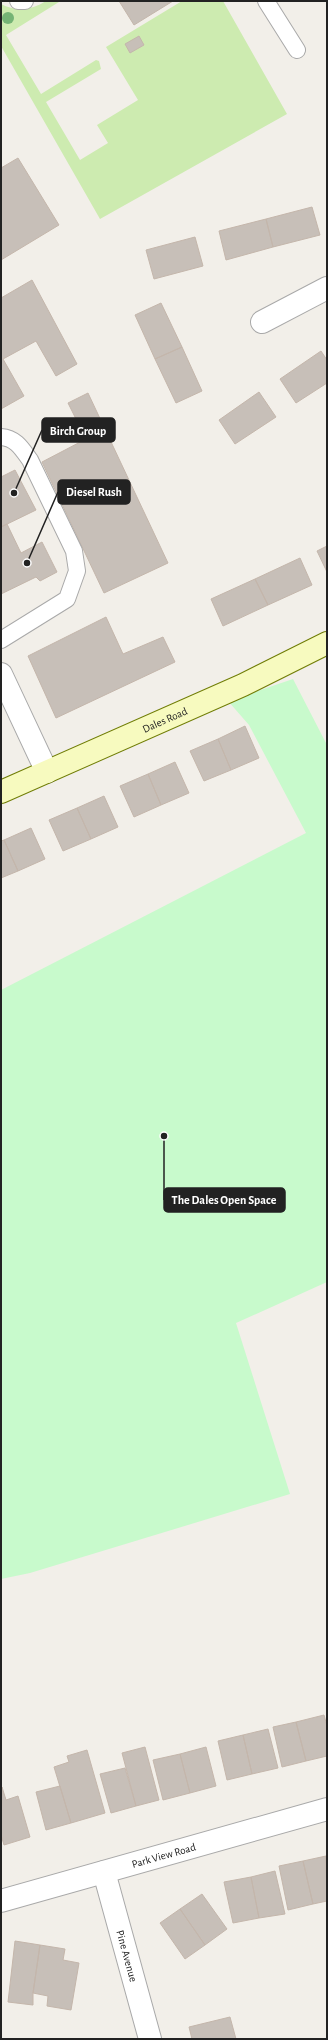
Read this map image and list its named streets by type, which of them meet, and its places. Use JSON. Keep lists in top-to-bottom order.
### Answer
{
  "streets": {
    "street": ["Dales Road", "Park View Road", "Pine Avenue"]
  },
  "crossings": [
    ["Park View Road", "Pine Avenue"]
  ],
  "places": ["Birch Group", "Diesel Rush", "The Dales Open Space"]
}
